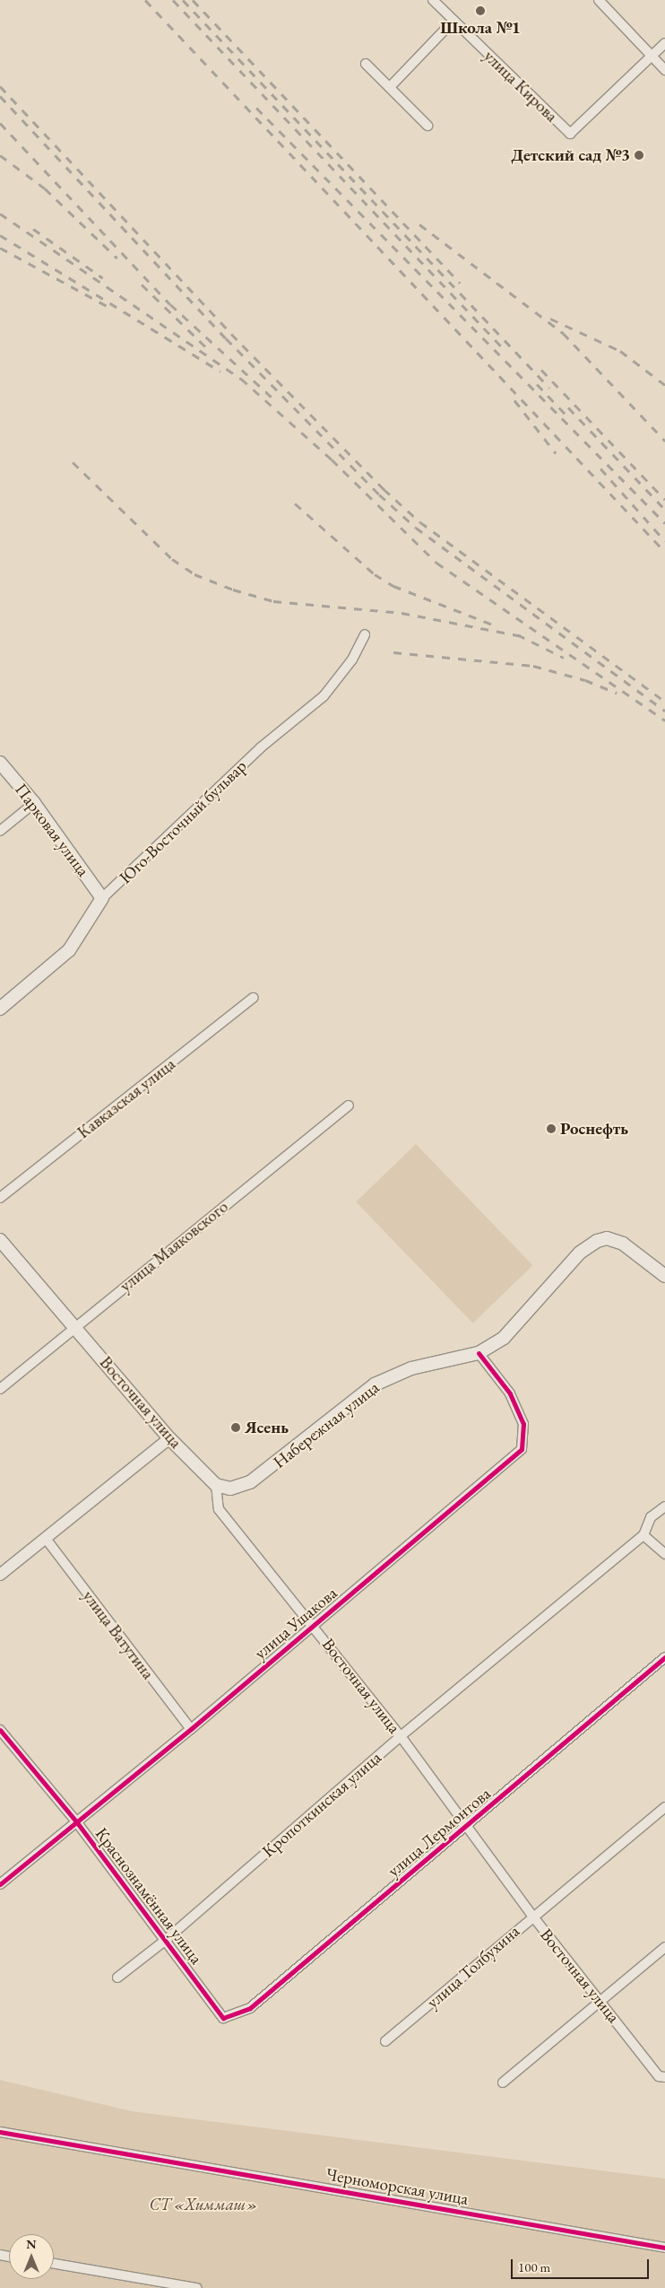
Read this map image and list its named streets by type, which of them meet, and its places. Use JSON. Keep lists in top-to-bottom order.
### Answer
{
  "streets": {
    "main road": [
      "Юго-Восточный бульвар",
      "Парковая улица",
      "Восточная улица",
      "Набережная улица"
    ],
    "street": [
      "улица Кирова",
      "Кавказская улица",
      "улица Маяковского",
      "улица Ушакова",
      "улица Ватутина",
      "Кропоткинская улица",
      "улица Лермонтова",
      "Краснознамённая улица",
      "улица Толбухина",
      "Черноморская улица"
    ]
  },
  "crossings": [
    ["Юго-Восточный бульвар", "Парковая улица"],
    ["улица Маяковского", "Восточная улица"],
    ["Восточная улица", "Набережная улица"],
    ["Восточная улица", "улица Ушакова"],
    ["Восточная улица", "Кропоткинская улица"],
    ["Восточная улица", "улица Лермонтова"],
    ["Восточная улица", "улица Толбухина"],
    ["Набережная улица", "улица Ушакова"],
    ["улица Ушакова", "улица Ватутина"],
    ["улица Ушакова", "Краснознамённая улица"],
    ["Кропоткинская улица", "Краснознамённая улица"],
    ["улица Лермонтова", "Краснознамённая улица"]
  ],
  "parks": ["СТ «Химмаш»"],
  "places": [
    "Школа №1",
    "Детский сад №3",
    "Роснефть",
    "Ясень"
  ],
  "scale_bar": "100 m",
  "north": "top"
}
